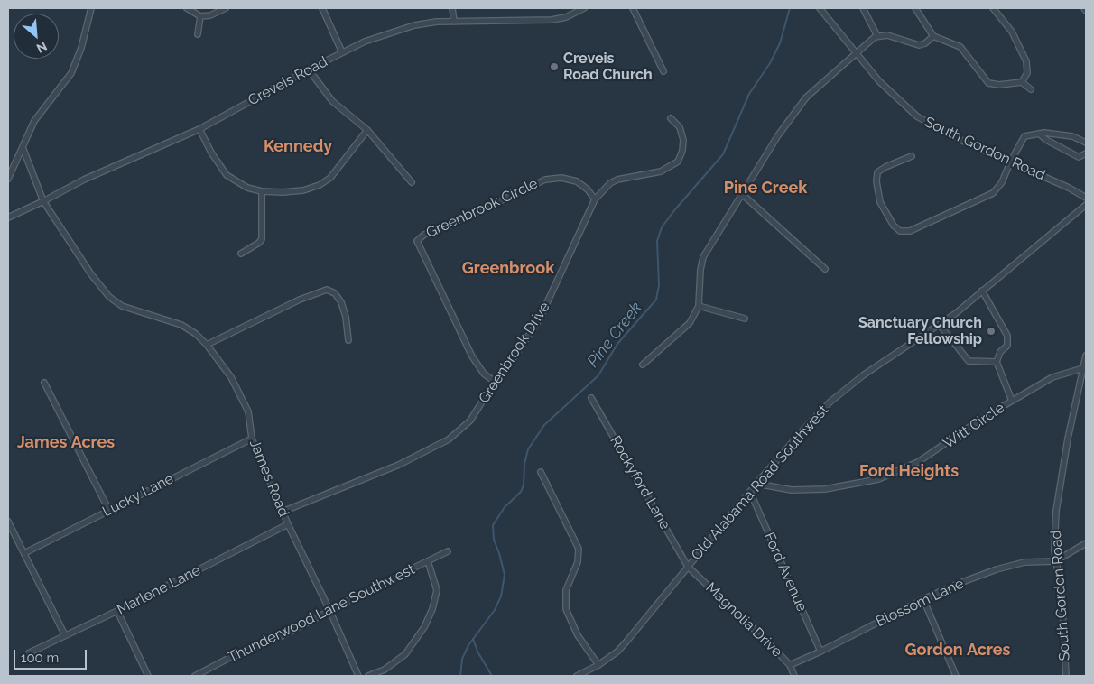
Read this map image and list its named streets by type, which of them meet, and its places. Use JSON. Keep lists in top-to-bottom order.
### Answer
{
  "streets": {
    "street": [
      "Creveis Road",
      "South Gordon Road",
      "Greenbrook Circle",
      "Greenbrook Drive",
      "Witt Circle",
      "James Road",
      "Rockyford Lane",
      "Old Alabama Road Southwest",
      "Lucky Lane",
      "Ford Avenue",
      "Marlene Lane",
      "Blossom Lane",
      "Thunderwood Lane Southwest",
      "Magnolia Drive"
    ]
  },
  "crossings": [
    ["Creveis Road", "James Road"],
    ["South Gordon Road", "Witt Circle"],
    ["South Gordon Road", "Blossom Lane"],
    ["Greenbrook Circle", "Greenbrook Drive"],
    ["Greenbrook Drive", "James Road"],
    ["Witt Circle", "Old Alabama Road Southwest"],
    ["James Road", "Lucky Lane"],
    ["James Road", "Marlene Lane"],
    ["James Road", "Thunderwood Lane Southwest"],
    ["Rockyford Lane", "Old Alabama Road Southwest"],
    ["Rockyford Lane", "Magnolia Drive"],
    ["Old Alabama Road Southwest", "Ford Avenue"],
    ["Old Alabama Road Southwest", "Magnolia Drive"],
    ["Ford Avenue", "Blossom Lane"],
    ["Blossom Lane", "Magnolia Drive"]
  ],
  "districts": [
    "Kennedy",
    "Pine Creek",
    "Greenbrook",
    "James Acres",
    "Ford Heights",
    "Gordon Acres"
  ],
  "water": ["Pine Creek"],
  "places": ["Creveis Road Church", "Sanctuary Church Fellowship"],
  "scale_bar": "100 m",
  "north": "bottom right"
}
